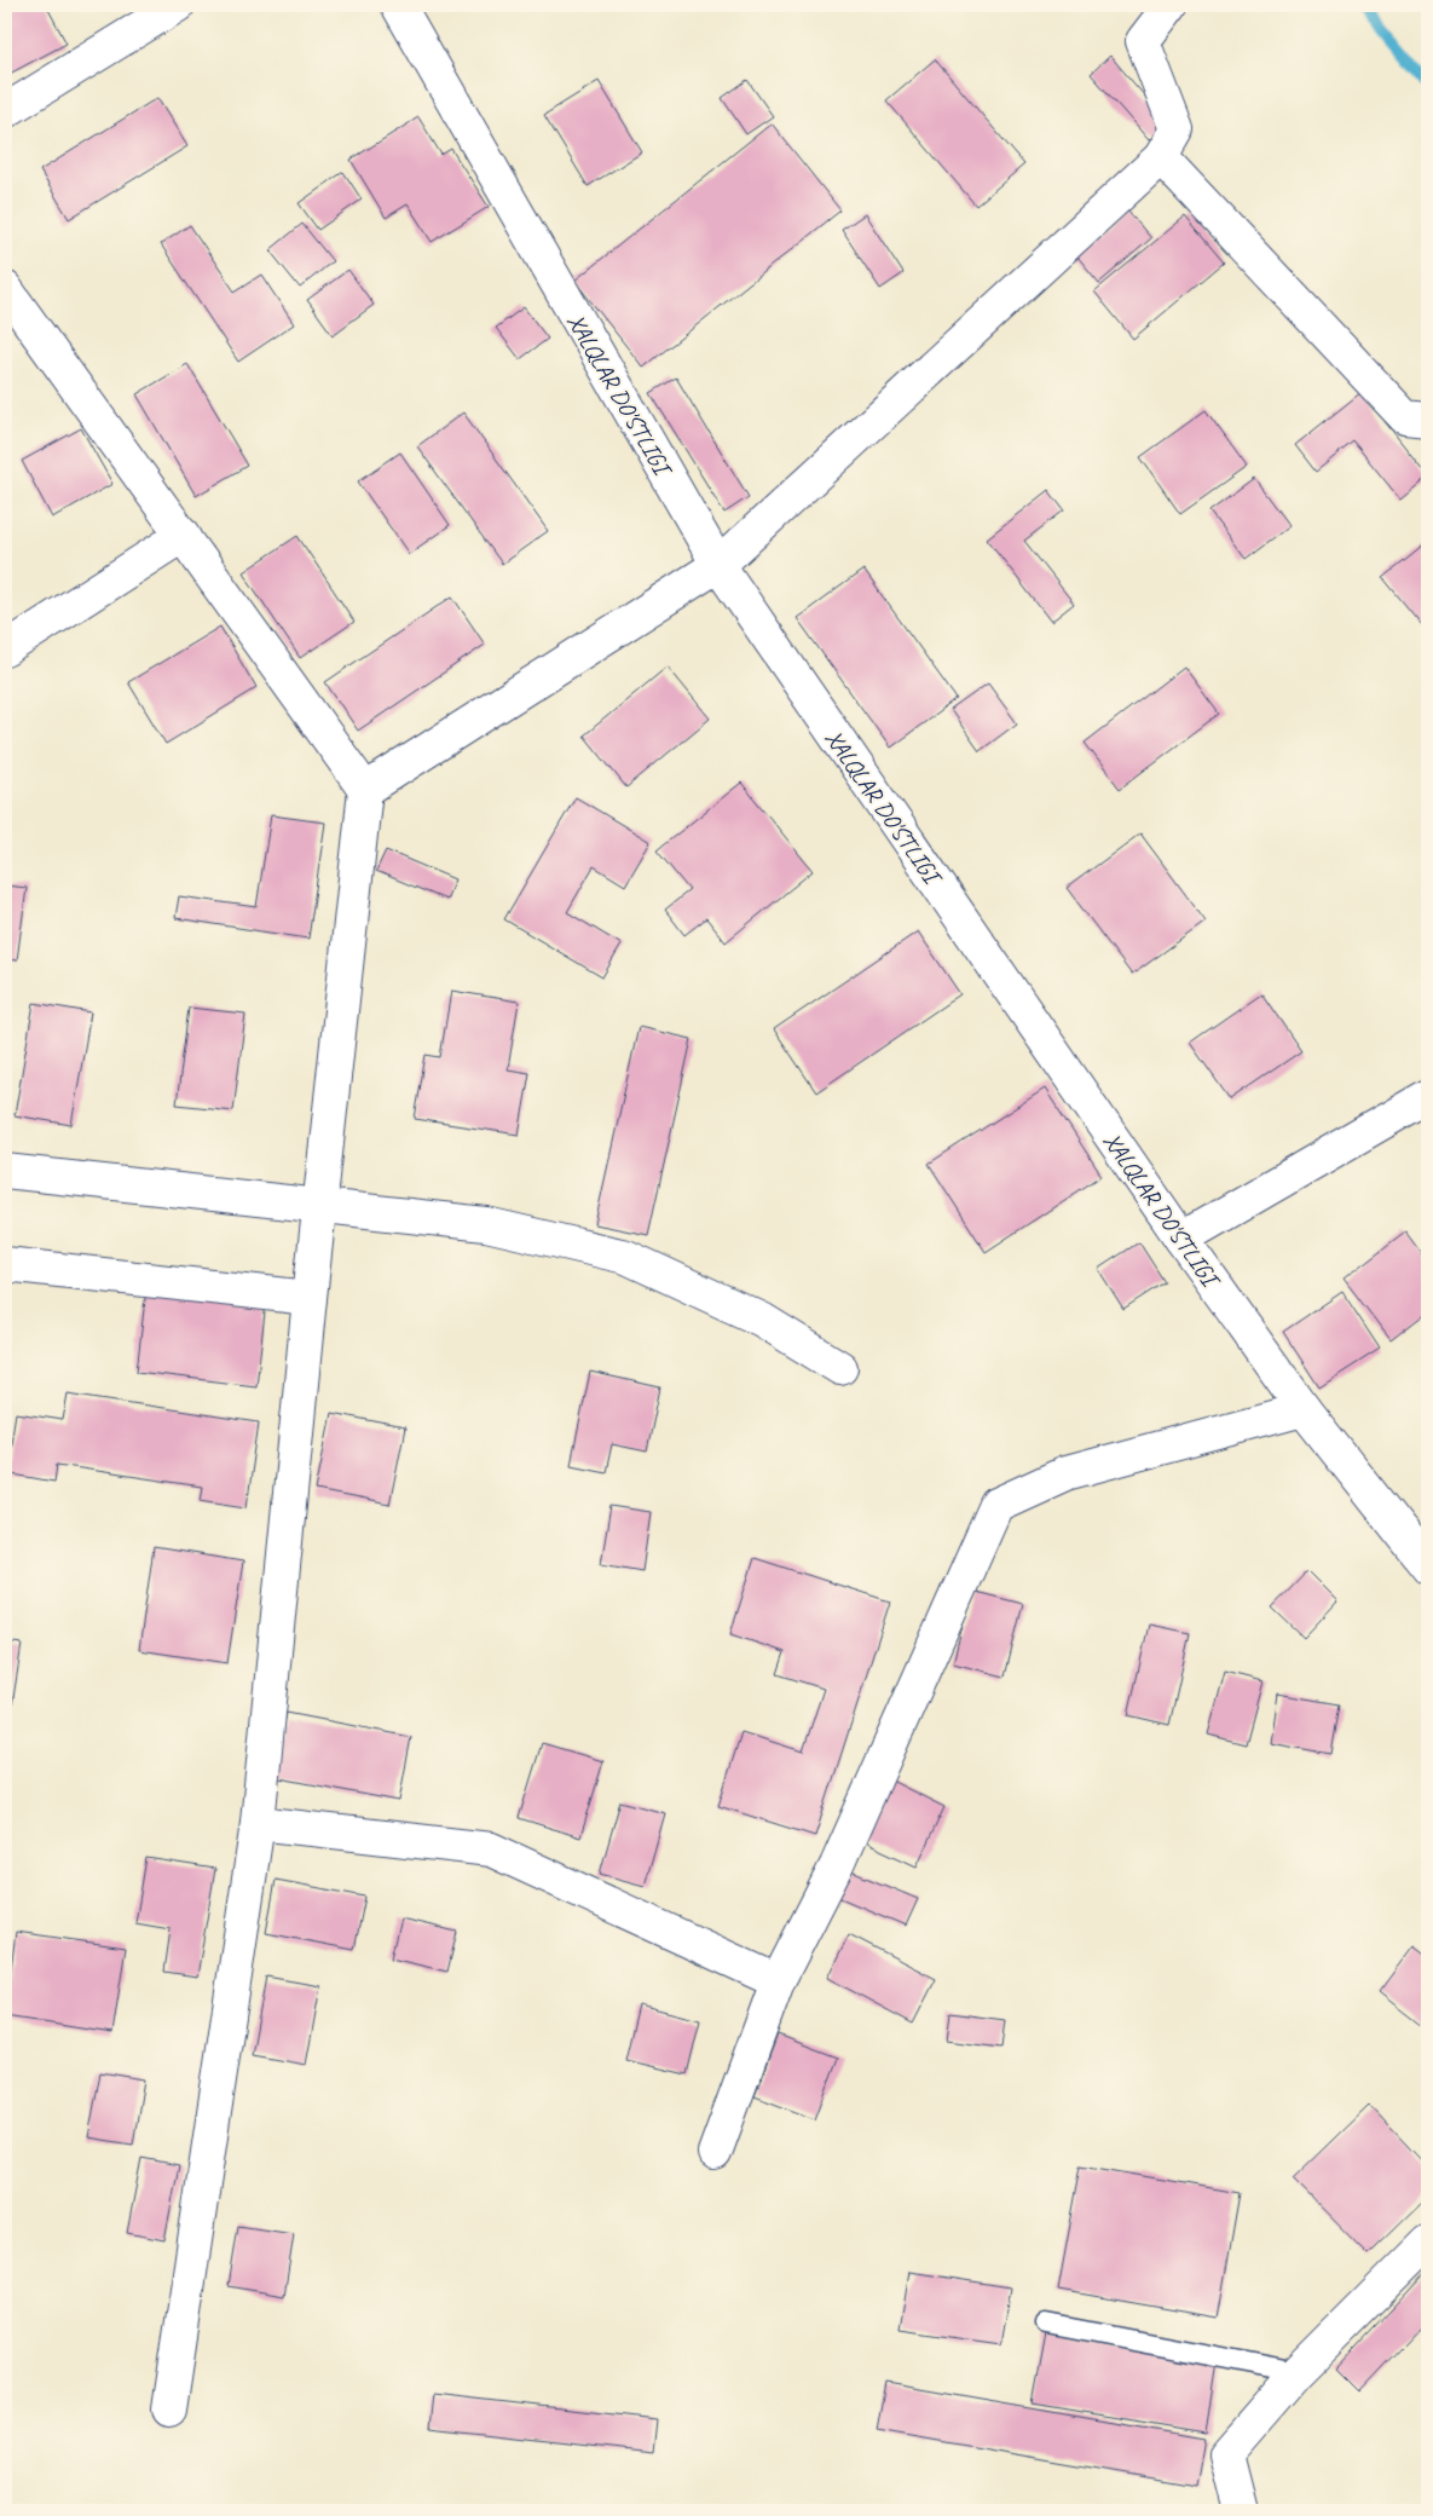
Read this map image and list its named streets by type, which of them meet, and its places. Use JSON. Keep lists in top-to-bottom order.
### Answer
{
  "streets": {
    "street": ["XALQLAR DO'STLIGI"]
  }
}
